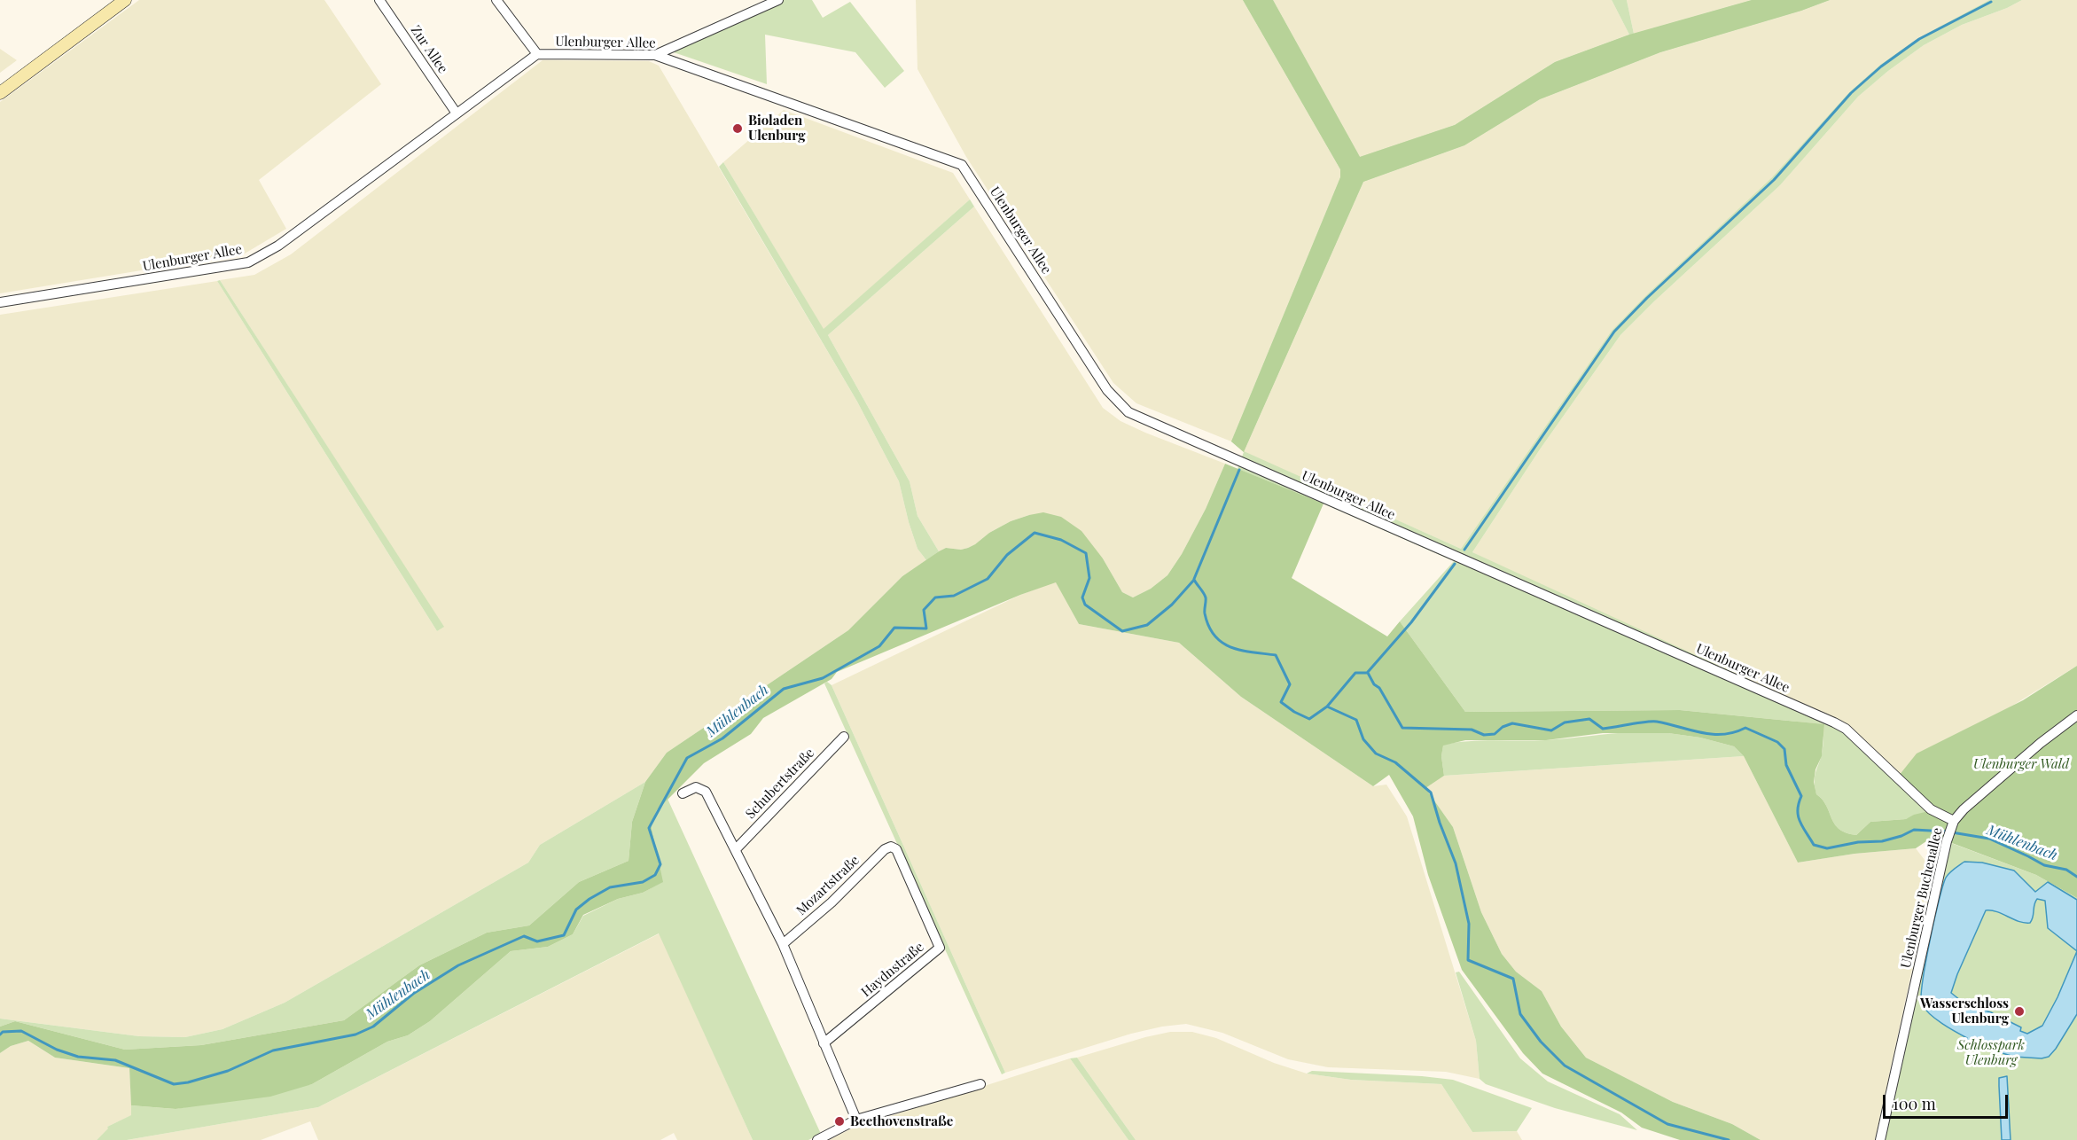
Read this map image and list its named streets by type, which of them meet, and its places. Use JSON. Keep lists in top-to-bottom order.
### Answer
{
  "streets": {
    "street": [
      "Ulenburger Allee",
      "Zur Allee",
      "Schubertstraße",
      "Mozartstraße",
      "Ulenburger Buchenallee",
      "Haydnstraße"
    ]
  },
  "crossings": [
    ["Ulenburger Allee", "Zur Allee"],
    ["Ulenburger Allee", "Ulenburger Buchenallee"],
    ["Mozartstraße", "Haydnstraße"]
  ],
  "water": ["Mühlenbach"],
  "parks": ["Ulenburger Wald", "Schlosspark Ulenburg"],
  "places": ["Bioladen Ulenburg", "Wasserschloss Ulenburg", "Beethovenstraße"],
  "scale_bar": "100 m"
}
